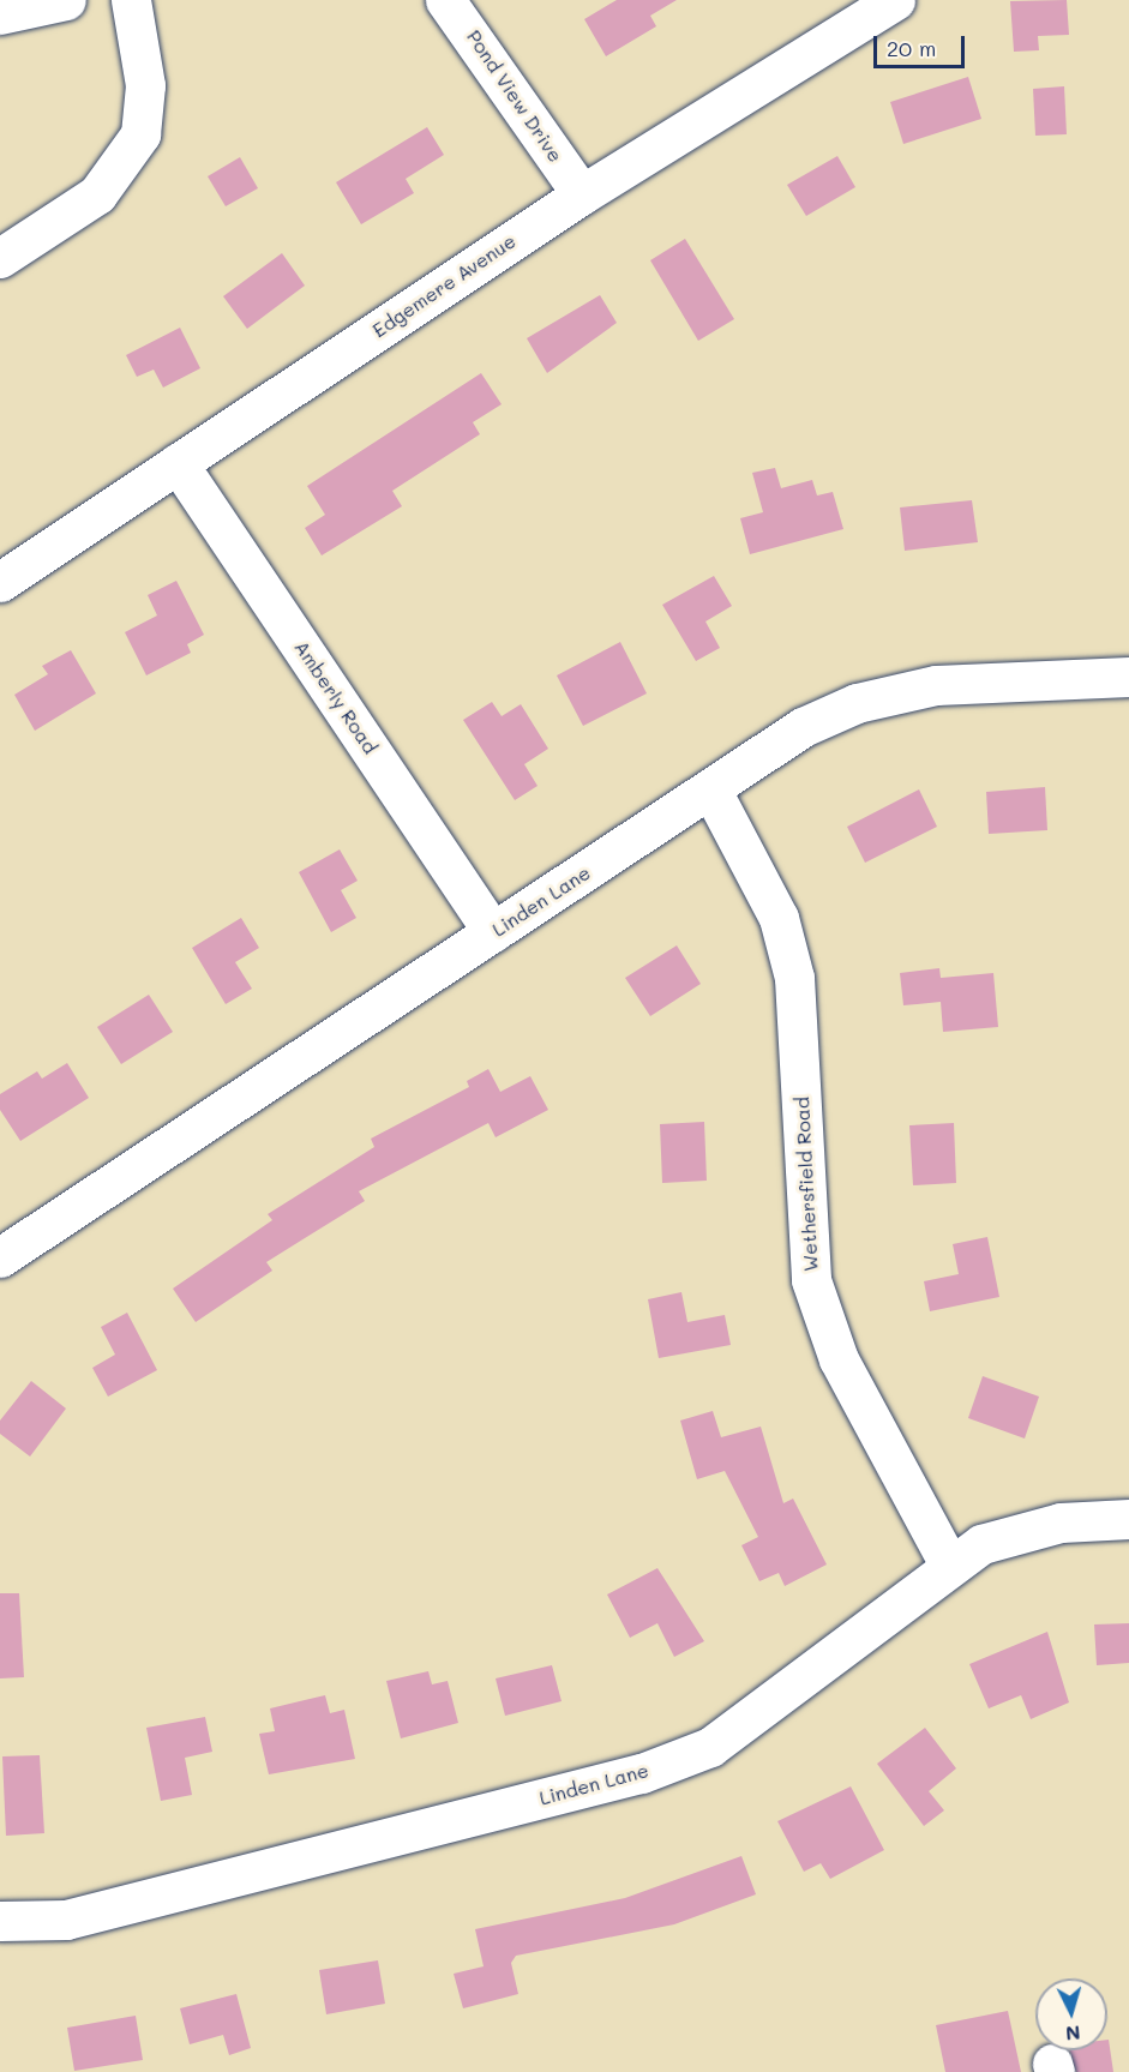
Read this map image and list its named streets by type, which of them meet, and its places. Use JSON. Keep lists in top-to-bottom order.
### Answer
{
  "streets": {
    "street": [
      "Pond View Drive",
      "Edgemere Avenue",
      "Amberly Road",
      "Linden Lane",
      "Wethersfield Road"
    ]
  },
  "crossings": [
    ["Pond View Drive", "Edgemere Avenue"],
    ["Edgemere Avenue", "Amberly Road"],
    ["Amberly Road", "Linden Lane"],
    ["Linden Lane", "Wethersfield Road"]
  ],
  "scale_bar": "20 m",
  "north": "bottom"
}
